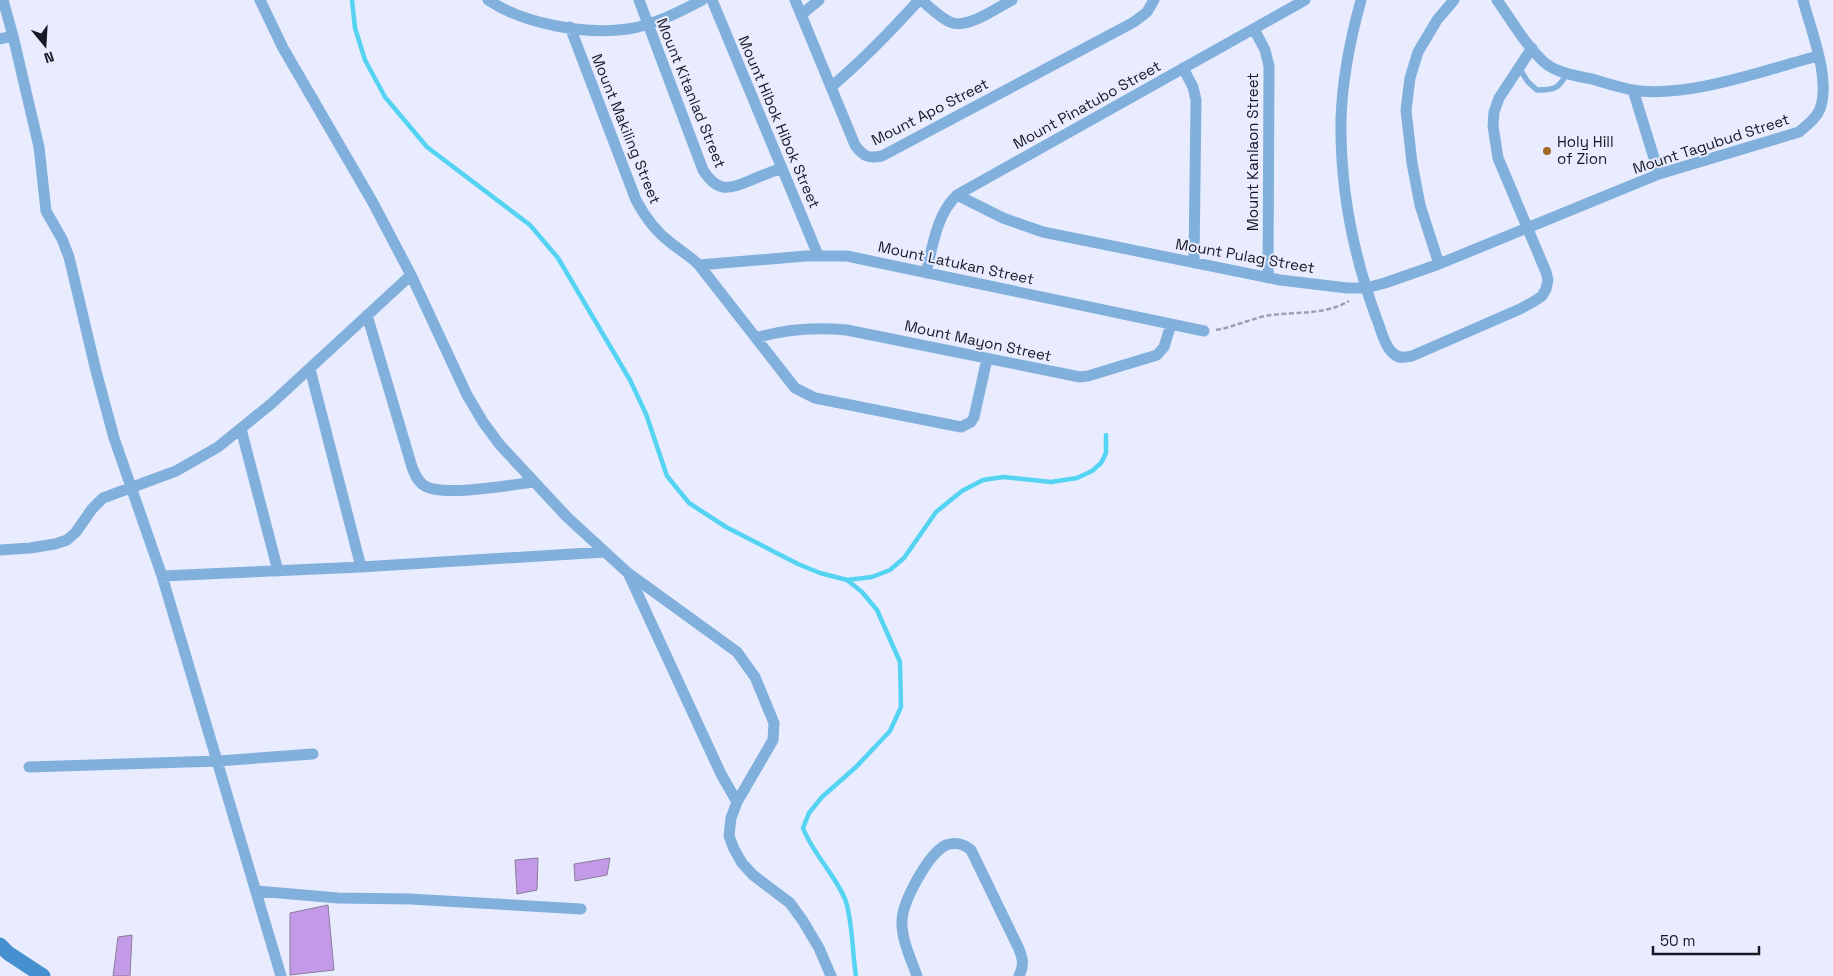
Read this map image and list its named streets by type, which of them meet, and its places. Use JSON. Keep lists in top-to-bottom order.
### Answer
{
  "streets": {
    "street": [
      "Mount Kitanlad Street",
      "Mount Pinatubo Street",
      "Mount Apo Street",
      "Mount Hibok Hibok Street",
      "Mount Makiling Street",
      "Mount Tagubud Street",
      "Mount Kanlaon Street",
      "Mount Pulag Street",
      "Mount Latukan Street",
      "Mount Mayon Street"
    ]
  },
  "crossings": [
    ["Mount Kitanlad Street", "Mount Hibok Hibok Street"],
    ["Mount Pinatubo Street", "Mount Kanlaon Street"],
    ["Mount Pinatubo Street", "Mount Pulag Street"],
    ["Mount Pinatubo Street", "Mount Latukan Street"],
    ["Mount Hibok Hibok Street", "Mount Latukan Street"],
    ["Mount Makiling Street", "Mount Latukan Street"],
    ["Mount Makiling Street", "Mount Mayon Street"],
    ["Mount Tagubud Street", "Mount Pulag Street"],
    ["Mount Kanlaon Street", "Mount Pulag Street"],
    ["Mount Latukan Street", "Mount Mayon Street"]
  ],
  "places": ["Holy Hill of Zion"],
  "scale_bar": "50 m",
  "north": "bottom"
}
